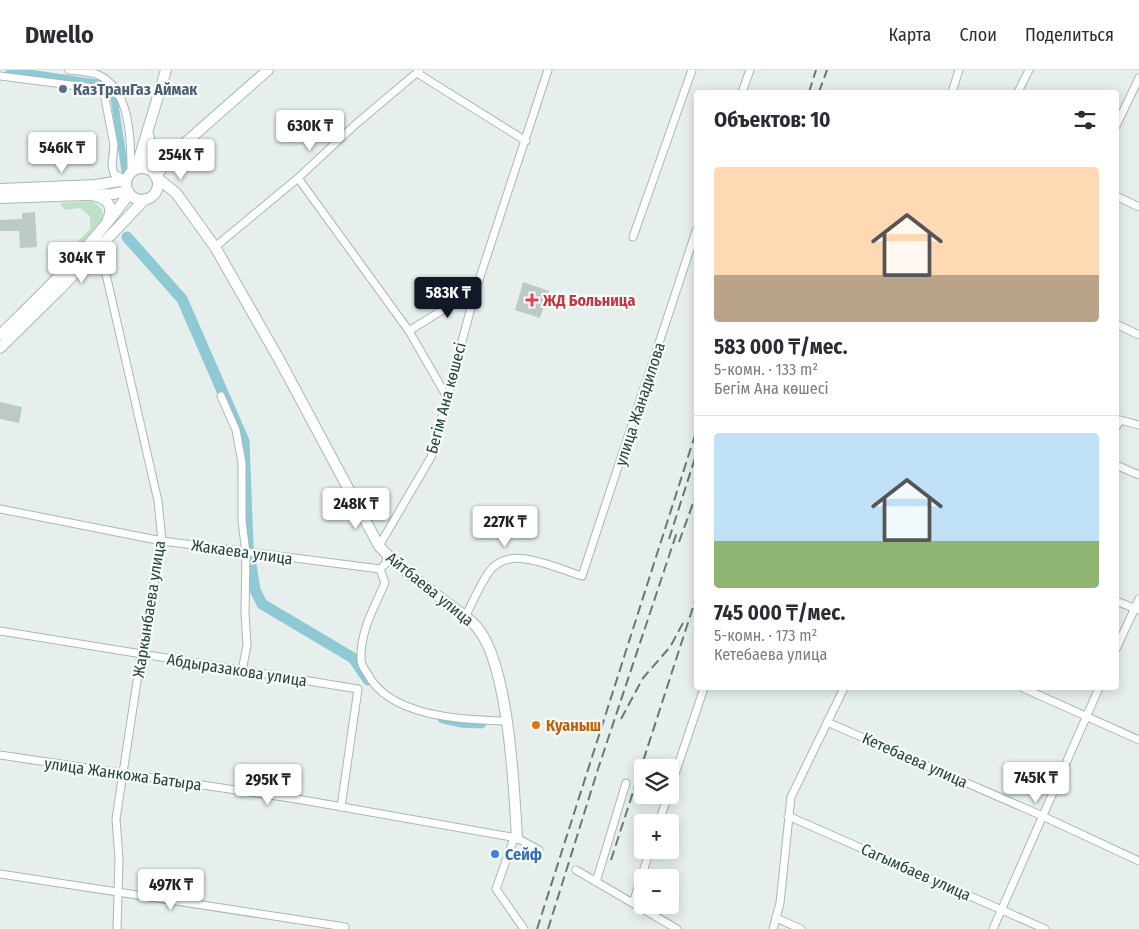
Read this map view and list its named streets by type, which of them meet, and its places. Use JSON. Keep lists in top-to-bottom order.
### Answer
{
  "streets": {
    "street": [
      "Бегім Ана көшесі",
      "улица Жанадилова",
      "Жакаева улица",
      "Айтбаева улица",
      "Жаркынбаева улица",
      "Абдыразакова улица",
      "Кетебаева улица",
      "улица Жанкожа Батыра",
      "Сагымбаев улица"
    ]
  },
  "crossings": [
    ["Бегім Ана көшесі", "Айтбаева улица"],
    ["улица Жанадилова", "Айтбаева улица"],
    ["Жакаева улица", "Жаркынбаева улица"],
    ["Айтбаева улица", "улица Жанкожа Батыра"],
    ["Жаркынбаева улица", "Абдыразакова улица"],
    ["Жаркынбаева улица", "улица Жанкожа Батыра"],
    ["Абдыразакова улица", "улица Жанкожа Батыра"]
  ],
  "places": {
    "other": ["КазТранГаз Аймак", "Куаныш", "Сейф"],
    "health": ["ЖД Больница"]
  },
  "page": {
    "header": "Dwello",
    "nav": ["Карта", "Слои", "Поделиться"],
    "heading": "Объектов: 10",
    "price": [
      "630K ₸",
      "546K ₸",
      "254K ₸",
      "304K ₸",
      "583K ₸",
      "248K ₸",
      "227K ₸",
      "745K ₸",
      "295K ₸",
      "497K ₸"
    ],
    "list": [
      {
        "name": "583 000 ₸/мес.",
        "note": "5-комн. · 133 m² · Бегім Ана көшесі"
      },
      {
        "name": "745 000 ₸/мес.",
        "note": "5-комн. · 173 m² · Кетебаева улица"
      }
    ],
    "map_buttons": ["+", "−"]
  }
}
